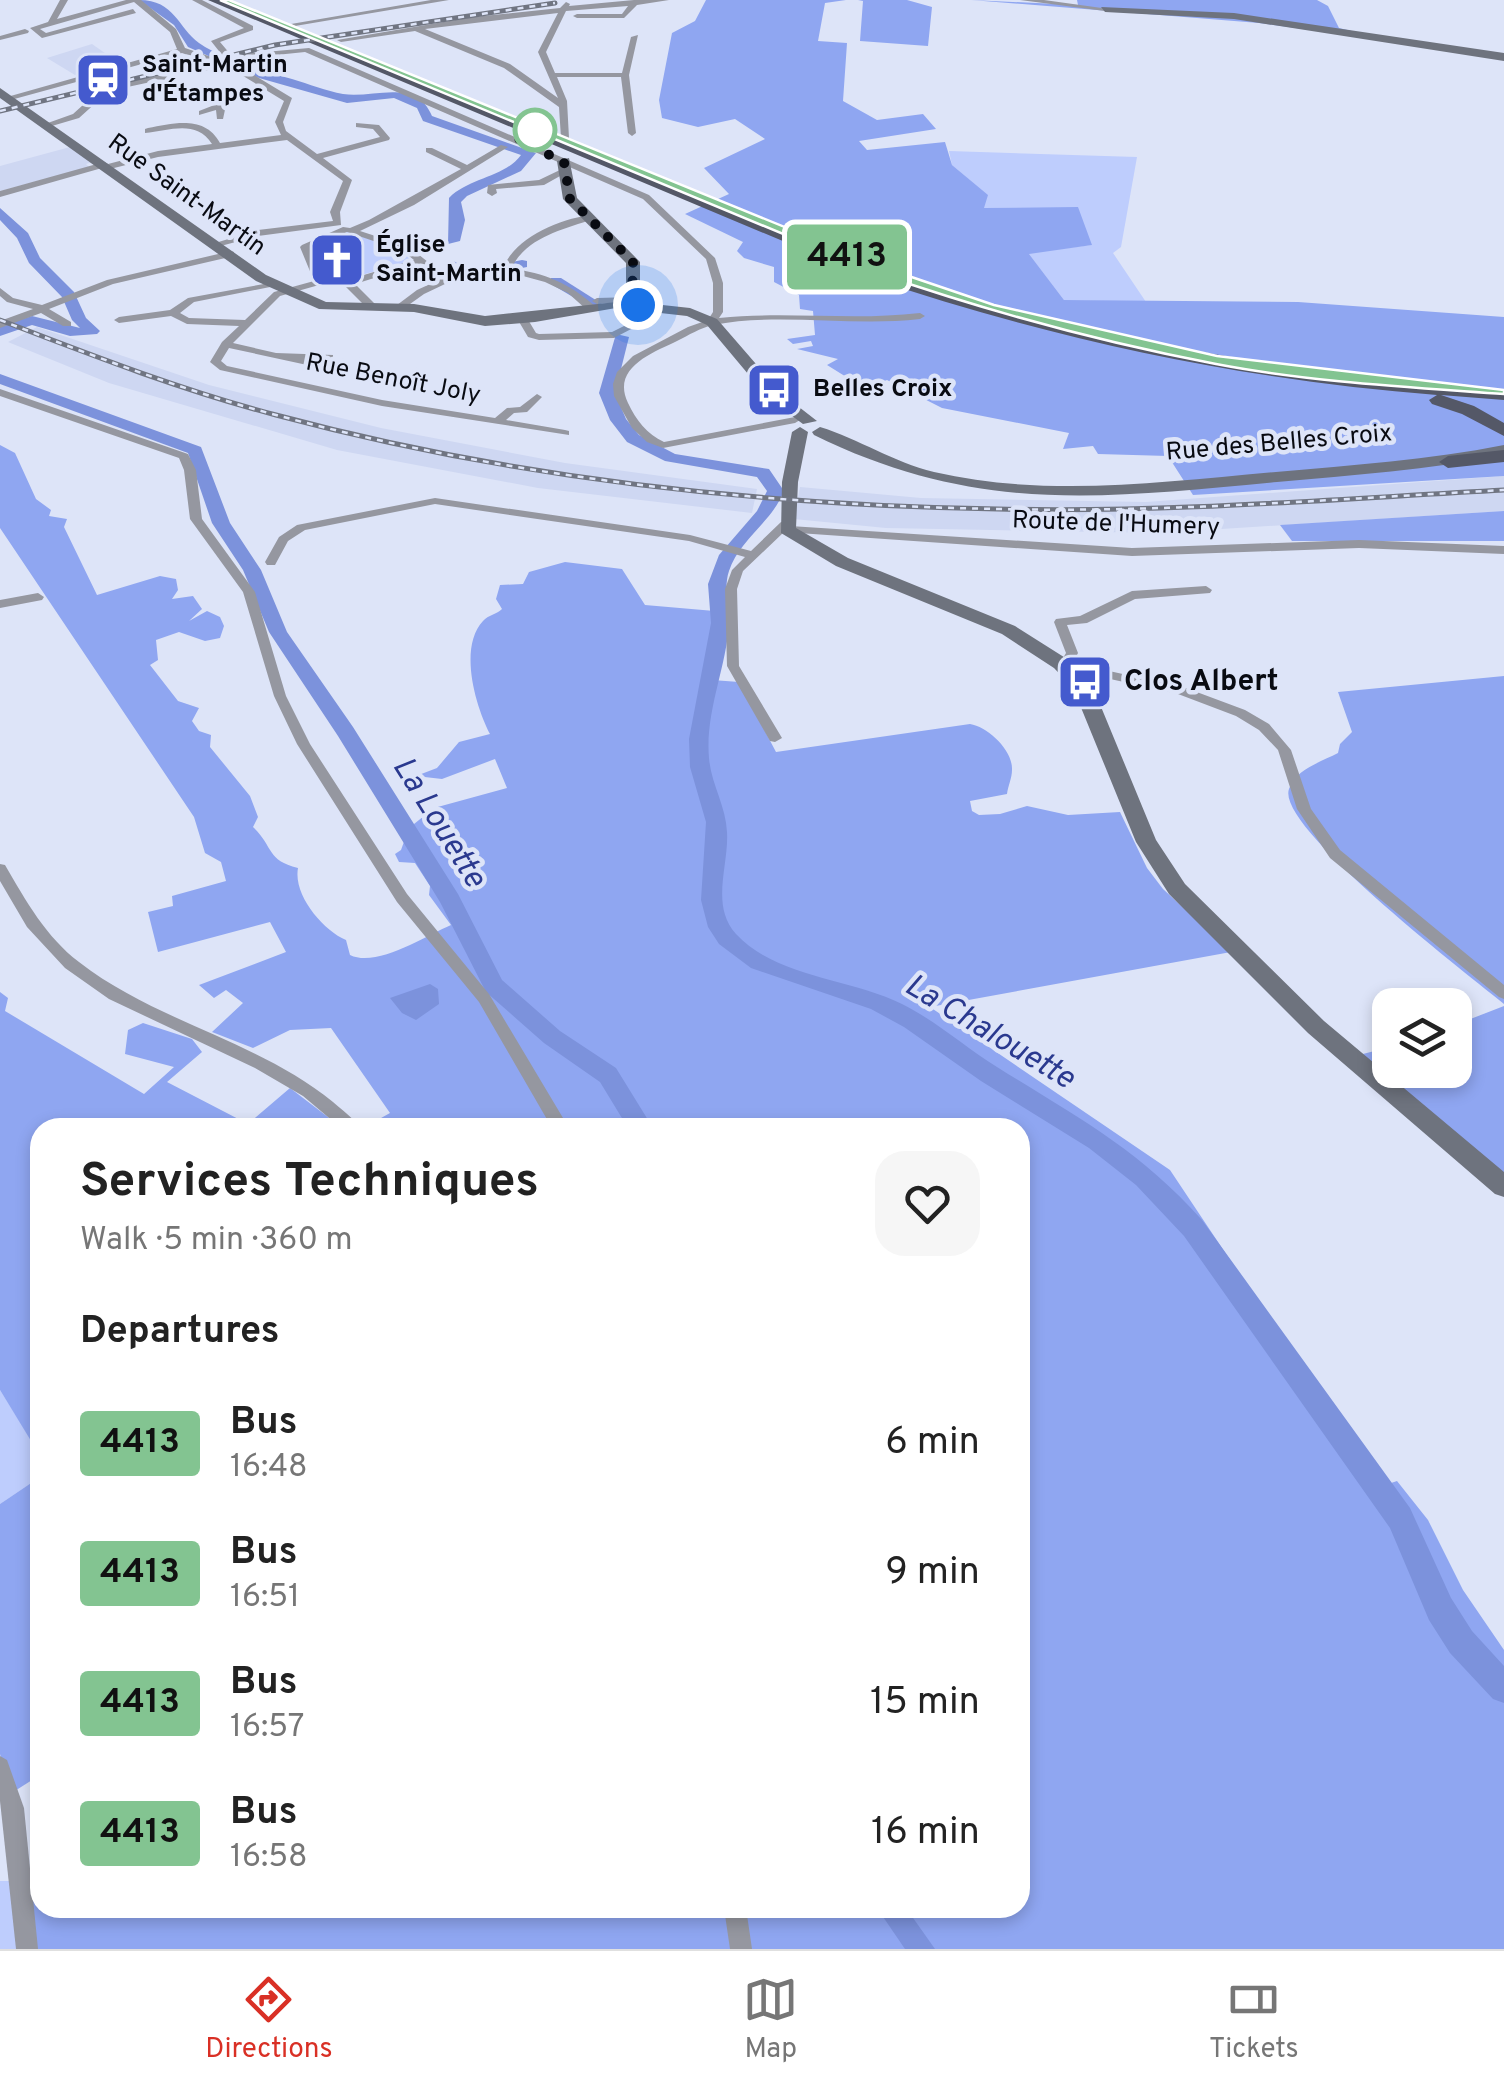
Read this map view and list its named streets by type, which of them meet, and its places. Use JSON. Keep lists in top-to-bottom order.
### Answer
{
  "streets": {
    "main road": ["Rue Saint-Martin", "Rue des Belles Croix"],
    "street": ["Rue Benoît Joly", "Route de l'Humery"]
  },
  "crossings": [
    ["Rue Saint-Martin", "Rue des Belles Croix"]
  ],
  "water": ["La Louette", "La Chalouette"],
  "places": {
    "station": ["Saint-Martin d'Étampes"],
    "church": ["Église Saint-Martin"],
    "bus stop": ["Belles Croix", "Clos Albert"]
  },
  "lines": ["bus line 4413"],
  "page": {
    "on_map": "4413",
    "heading": [
      ["Services Techniques", "Walk · 5 min · 360 m"],
      "Departures"
    ],
    "list": [
      {
        "mark": "4413",
        "name": "Bus",
        "note": "16:48",
        "value": "6 min"
      },
      {
        "mark": "4413",
        "name": "Bus",
        "note": "16:51",
        "value": "9 min"
      },
      {
        "mark": "4413",
        "name": "Bus",
        "note": "16:57",
        "value": "15 min"
      },
      {
        "mark": "4413",
        "name": "Bus",
        "note": "16:58",
        "value": "16 min"
      }
    ],
    "tabs": ["Directions", "Map", "Tickets"]
  }
}
